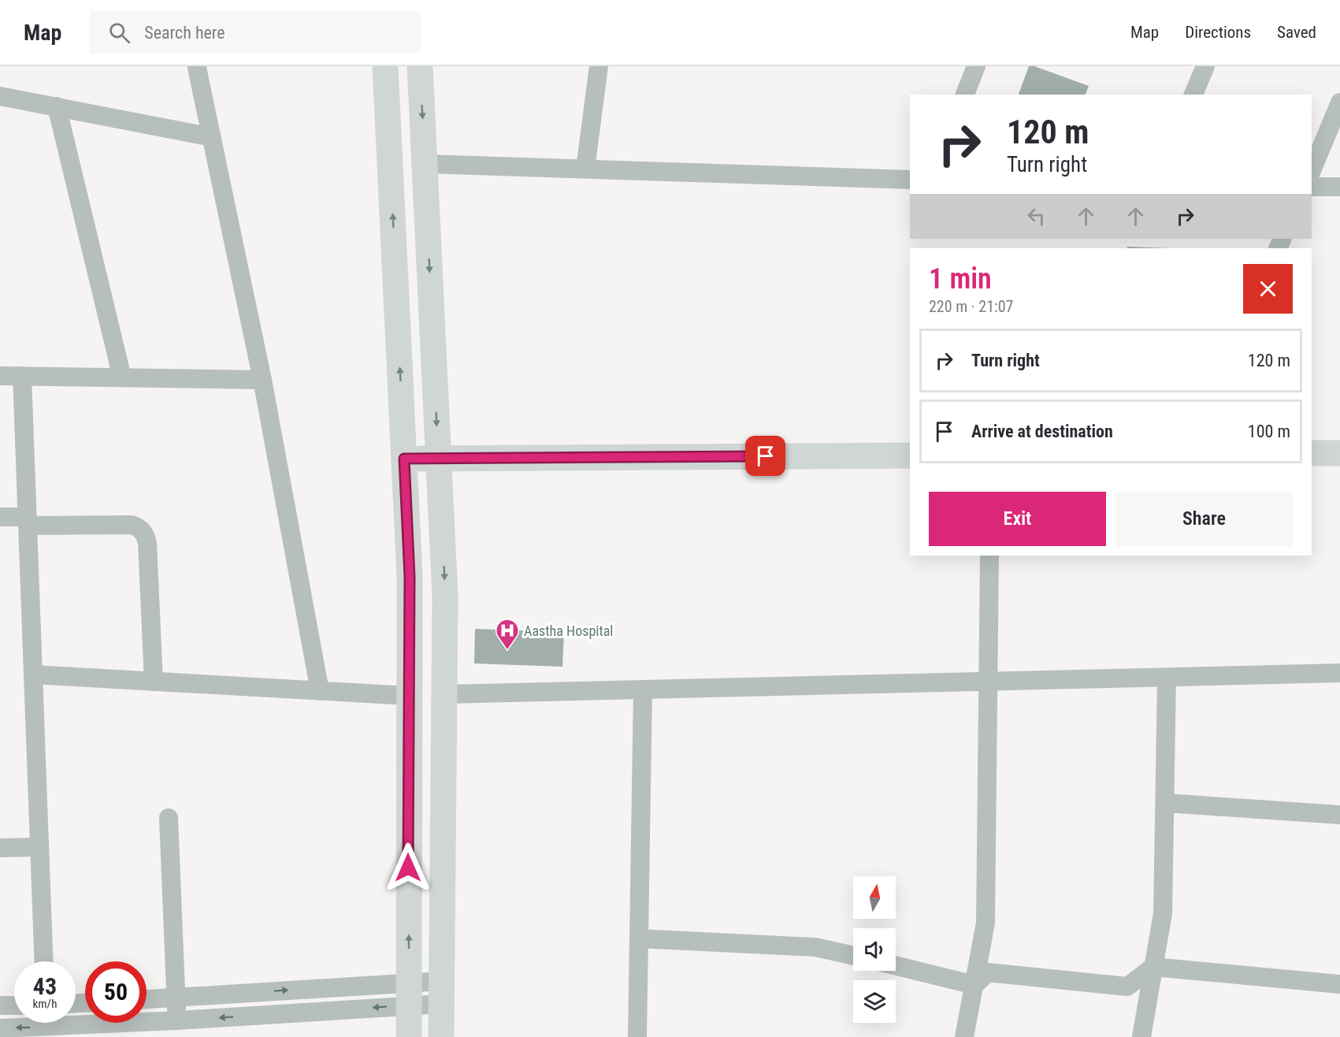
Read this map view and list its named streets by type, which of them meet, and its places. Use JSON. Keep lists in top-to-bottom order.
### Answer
{
  "places": {
    "hospital": ["Aastha Hospital"]
  },
  "north": "top",
  "page": {
    "header": "Map",
    "search": "Search here",
    "nav": ["Map", "Directions", "Saved"],
    "turn": ["120 m", "Turn right"],
    "heading": ["1 min", "220 m · 21:07"],
    "list": [
      {
        "name": "Turn right",
        "value": "120 m"
      },
      {
        "name": "Arrive at destination",
        "value": "100 m"
      }
    ],
    "buttons": ["Exit", "Share"],
    "speed": "43 km/h",
    "limit": "50"
  }
}
